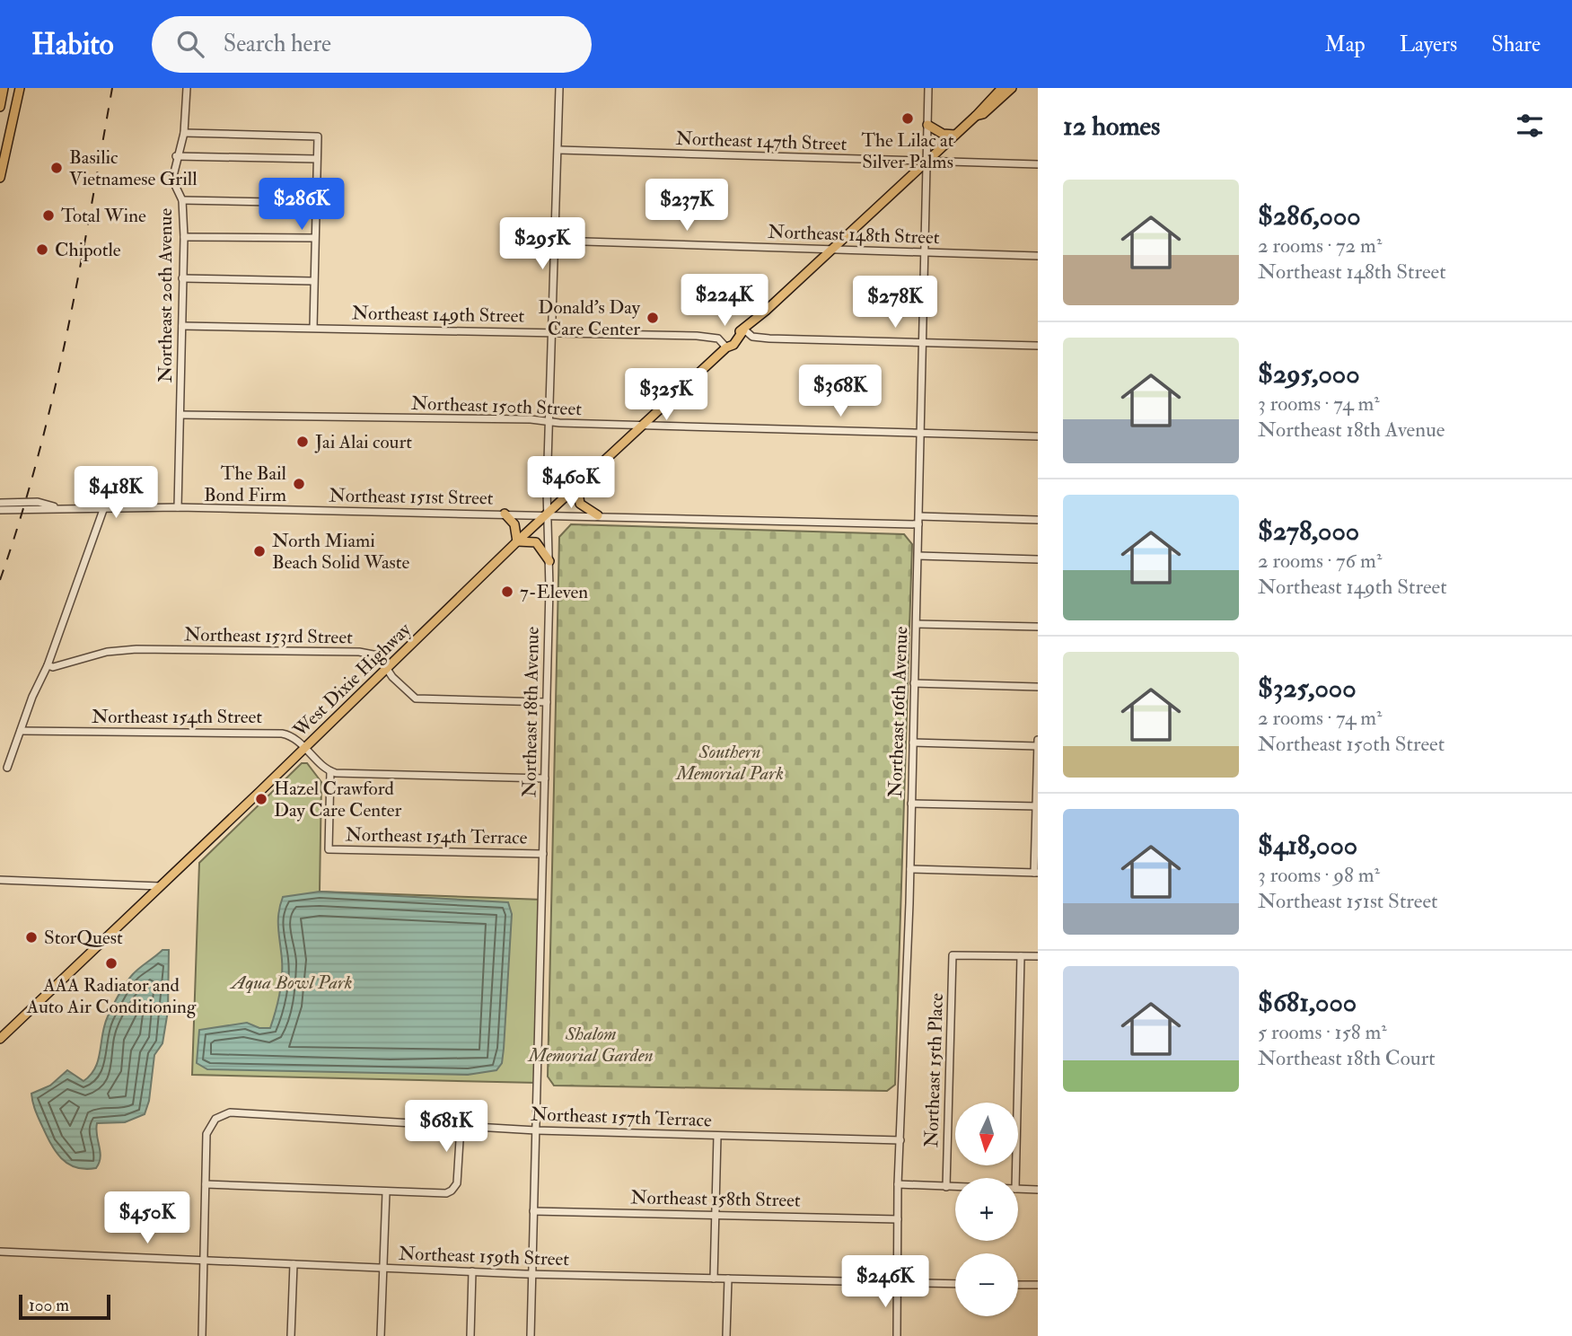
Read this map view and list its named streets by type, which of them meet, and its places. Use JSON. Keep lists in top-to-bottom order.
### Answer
{
  "streets": {
    "main road": ["West Dixie Highway"],
    "street": [
      "Northeast 147th Street",
      "Northeast 148th Street",
      "Northeast 20th Avenue",
      "Northeast 149th Street",
      "Northeast 150th Street",
      "Northeast 151st Street",
      "Northeast 153rd Street",
      "Northeast 18th Avenue",
      "Northeast 16th Avenue",
      "Northeast 154th Street",
      "Northeast 154th Terrace",
      "Northeast 15th Place",
      "Northeast 157th Terrace",
      "Northeast 158th Street",
      "Northeast 159th Street"
    ]
  },
  "crossings": [
    ["Northeast 147th Street", "West Dixie Highway"],
    ["Northeast 147th Street", "Northeast 18th Avenue"],
    ["Northeast 147th Street", "Northeast 16th Avenue"],
    ["Northeast 148th Street", "West Dixie Highway"],
    ["Northeast 148th Street", "Northeast 18th Avenue"],
    ["Northeast 148th Street", "Northeast 16th Avenue"],
    ["Northeast 20th Avenue", "Northeast 149th Street"],
    ["Northeast 20th Avenue", "Northeast 150th Street"],
    ["Northeast 20th Avenue", "Northeast 151st Street"],
    ["Northeast 149th Street", "West Dixie Highway"],
    ["Northeast 149th Street", "Northeast 18th Avenue"],
    ["Northeast 150th Street", "West Dixie Highway"],
    ["Northeast 150th Street", "Northeast 18th Avenue"],
    ["Northeast 150th Street", "Northeast 16th Avenue"],
    ["Northeast 151st Street", "West Dixie Highway"],
    ["Northeast 151st Street", "Northeast 18th Avenue"],
    ["Northeast 151st Street", "Northeast 16th Avenue"],
    ["Northeast 153rd Street", "West Dixie Highway"],
    ["Northeast 153rd Street", "Northeast 18th Avenue"],
    ["West Dixie Highway", "Northeast 18th Avenue"],
    ["West Dixie Highway", "Northeast 16th Avenue"],
    ["West Dixie Highway", "Northeast 154th Street"],
    ["Northeast 18th Avenue", "Northeast 154th Terrace"],
    ["Northeast 18th Avenue", "Northeast 157th Terrace"],
    ["Northeast 18th Avenue", "Northeast 158th Street"],
    ["Northeast 18th Avenue", "Northeast 159th Street"],
    ["Northeast 16th Avenue", "Northeast 157th Terrace"],
    ["Northeast 16th Avenue", "Northeast 158th Street"],
    ["Northeast 16th Avenue", "Northeast 159th Street"],
    ["Northeast 154th Street", "Northeast 154th Terrace"]
  ],
  "parks": ["Southern Memorial Park", "Aqua Bowl Park", "Shalom Memorial Garden"],
  "places": [
    "The Lilac at Silver Palms",
    "Basilic Vietnamese Grill",
    "Total Wine",
    "Chipotle",
    "Donald's Day Care Center",
    "Jai Alai court",
    "The Bail Bond Firm",
    "North Miami Beach Solid Waste",
    "7-Eleven",
    "Hazel Crawford Day Care Center",
    "StorQuest",
    "AAA Radiator and Auto Air Conditioning"
  ],
  "scale_bar": "100 m",
  "north": "bottom",
  "page": {
    "header": "Habito",
    "search": "Search here",
    "nav": ["Map", "Layers", "Share"],
    "heading": "12 homes",
    "list": [
      {
        "name": "$286,000",
        "note": "2 rooms · 72 m² · Northeast 148th Street"
      },
      {
        "name": "$295,000",
        "note": "3 rooms · 74 m² · Northeast 18th Avenue"
      },
      {
        "name": "$278,000",
        "note": "2 rooms · 76 m² · Northeast 149th Street"
      },
      {
        "name": "$325,000",
        "note": "2 rooms · 74 m² · Northeast 150th Street"
      },
      {
        "name": "$418,000",
        "note": "3 rooms · 98 m² · Northeast 151st Street"
      },
      {
        "name": "$681,000",
        "note": "5 rooms · 158 m² · Northeast 18th Court"
      }
    ],
    "price": [
      "$286K",
      "$237K",
      "$295K",
      "$224K",
      "$278K",
      "$368K",
      "$325K",
      "$460K",
      "$418K",
      "$681K",
      "$450K",
      "$246K"
    ],
    "map_buttons": ["+", "−"],
    "scale": "100 m"
  }
}
